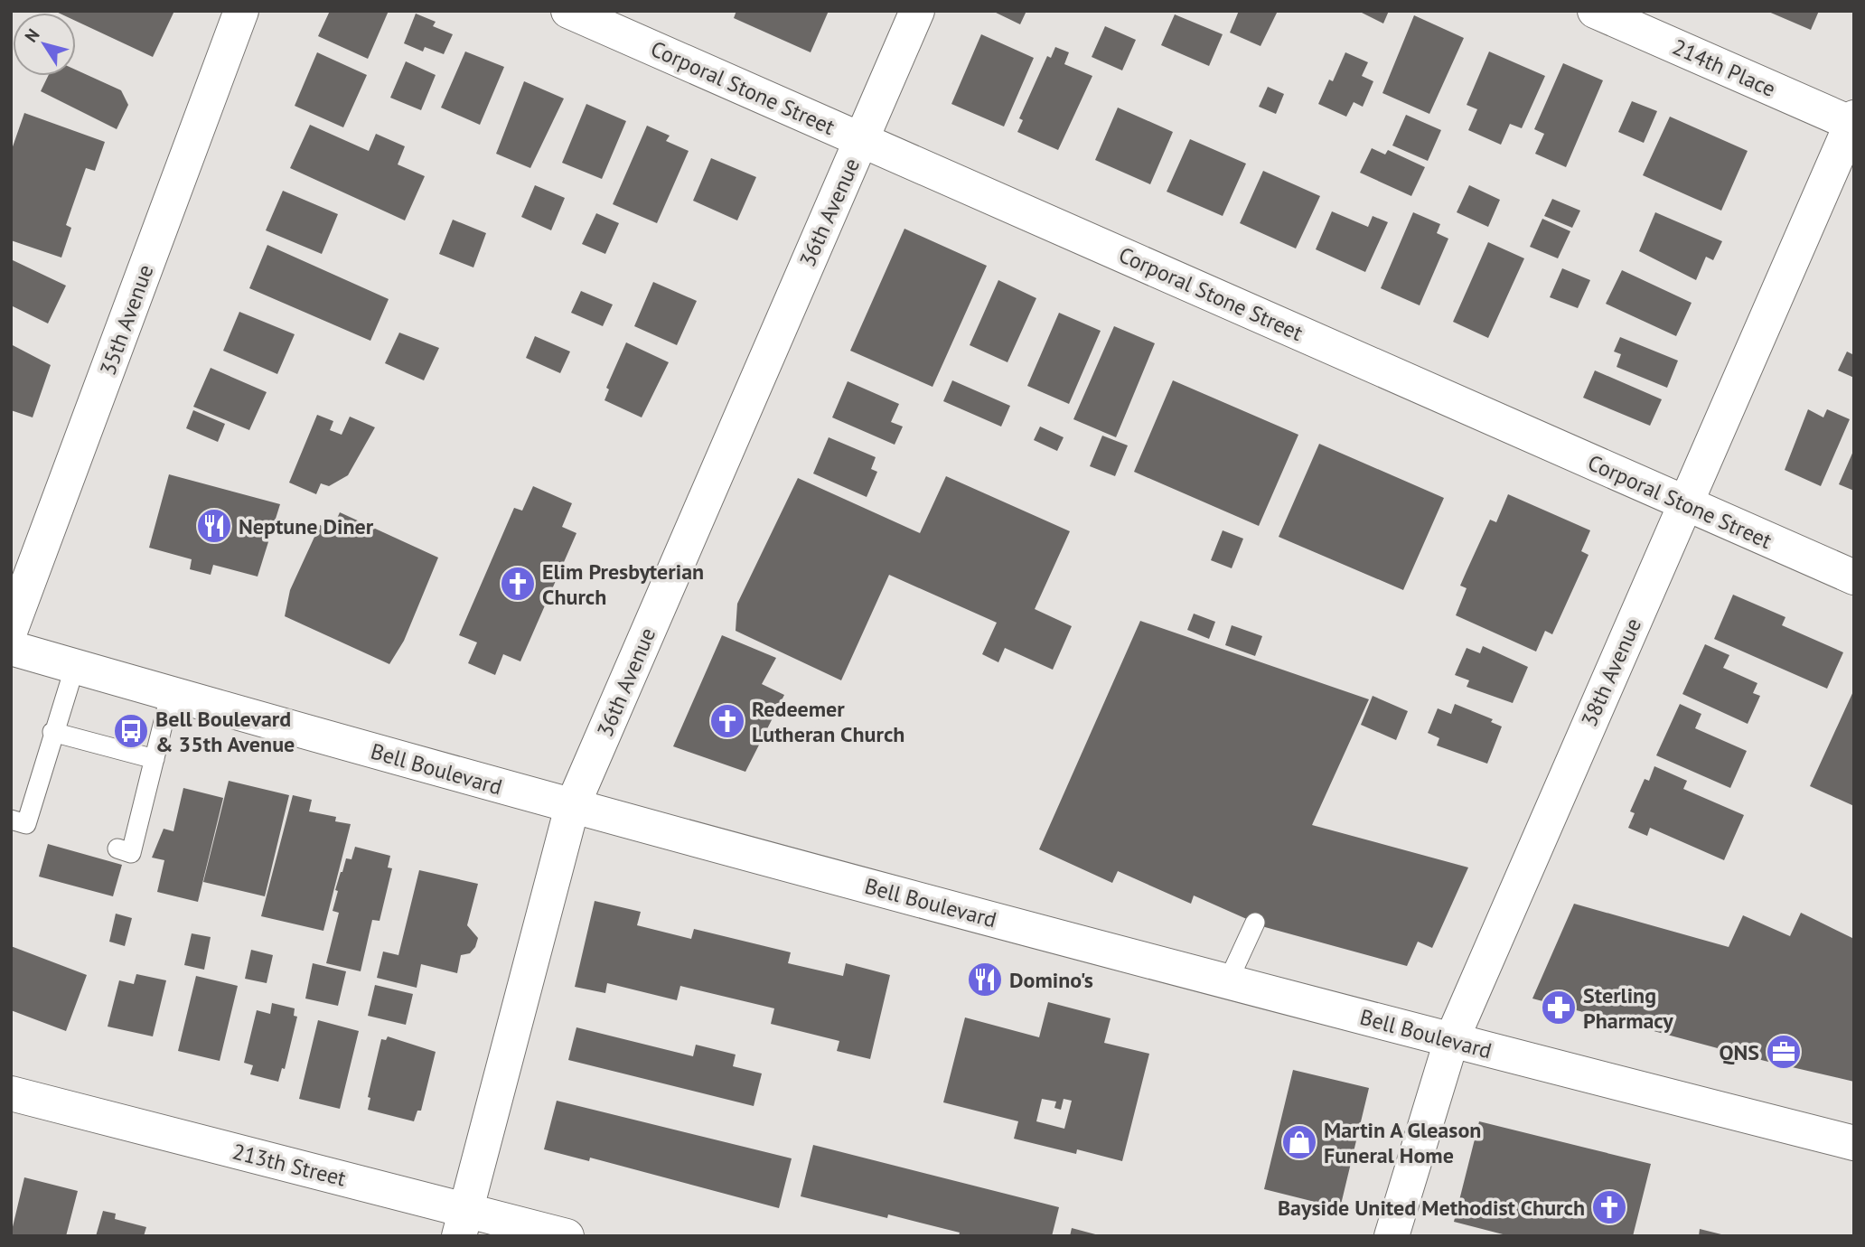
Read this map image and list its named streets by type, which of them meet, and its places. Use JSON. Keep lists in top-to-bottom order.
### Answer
{
  "streets": {
    "street": [
      "214th Place",
      "Corporal Stone Street",
      "36th Avenue",
      "35th Avenue",
      "38th Avenue",
      "Bell Boulevard",
      "213th Street"
    ]
  },
  "crossings": [
    ["214th Place", "38th Avenue"],
    ["Corporal Stone Street", "36th Avenue"],
    ["Corporal Stone Street", "38th Avenue"],
    ["36th Avenue", "Bell Boulevard"],
    ["36th Avenue", "213th Street"],
    ["38th Avenue", "Bell Boulevard"]
  ],
  "places": {
    "restaurant": ["Neptune Diner", "Domino's"],
    "church": ["Elim Presbyterian Church", "Redeemer Lutheran Church", "Bayside United Methodist Church"],
    "bus stop": ["Bell Boulevard & 35th Avenue"],
    "pharmacy": ["Sterling Pharmacy"],
    "office": ["QNS"],
    "shop": ["Martin A Gleason Funeral Home"]
  },
  "north": "top left"
}
